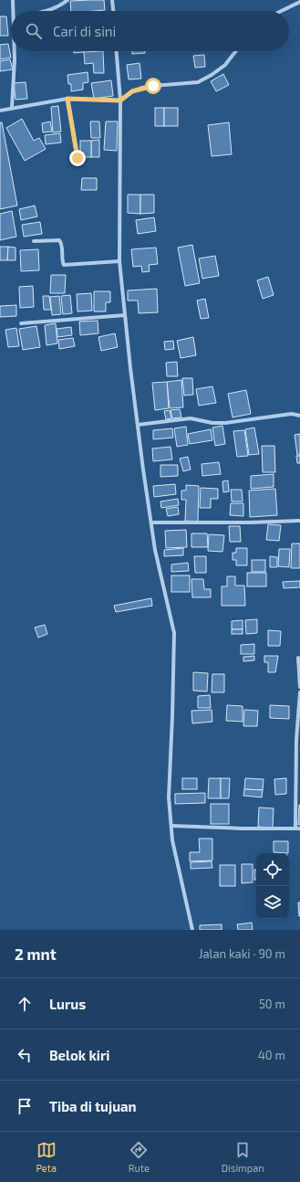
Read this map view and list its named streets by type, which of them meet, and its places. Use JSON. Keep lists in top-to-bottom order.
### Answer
{
  "page": {
    "search": "Cari di sini",
    "heading": ["2 mnt", "Jalan kaki · 90 m"],
    "list": [
      ["Lurus", "50 m"],
      ["Belok kiri", "40 m"],
      "Tiba di tujuan"
    ],
    "nav": ["Peta", "Rute", "Disimpan"]
  }
}
